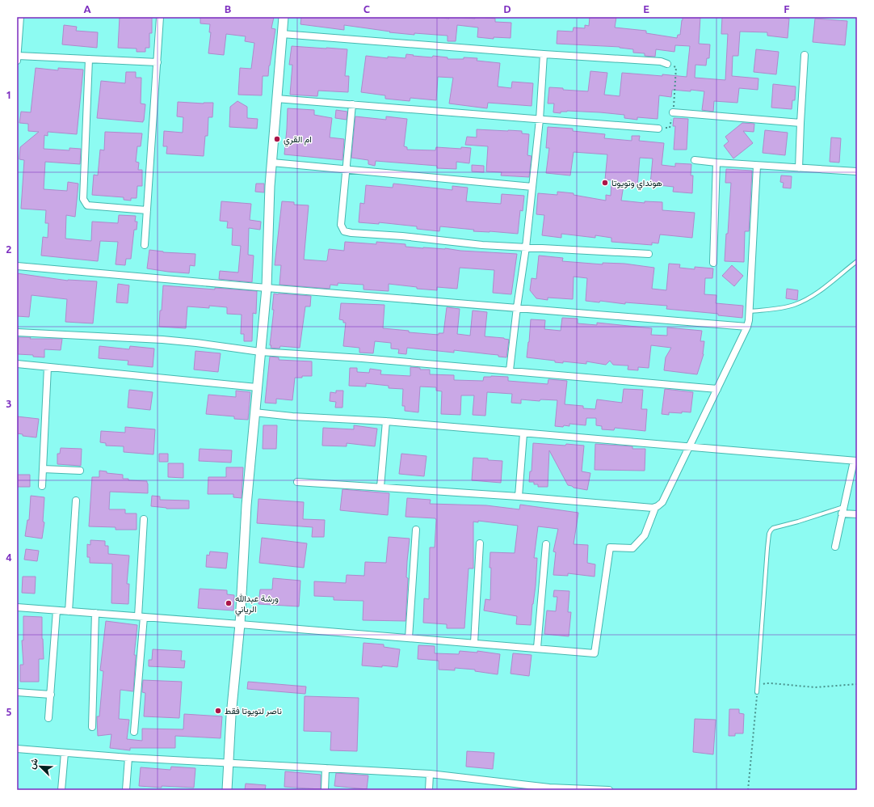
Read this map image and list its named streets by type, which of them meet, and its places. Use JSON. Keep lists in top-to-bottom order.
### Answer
{
  "places": [
    "ام القري",
    "هونداي وتويوتا",
    "ورشة عبدالله الرياني",
    "ناصر لتويوتا فقط"
  ],
  "north": "top left",
  "grid": {
    "columns": [
      "A",
      "B",
      "C",
      "D",
      "E",
      "F"
    ],
    "rows": [
      "1",
      "2",
      "3",
      "4",
      "5"
    ]
  }
}
